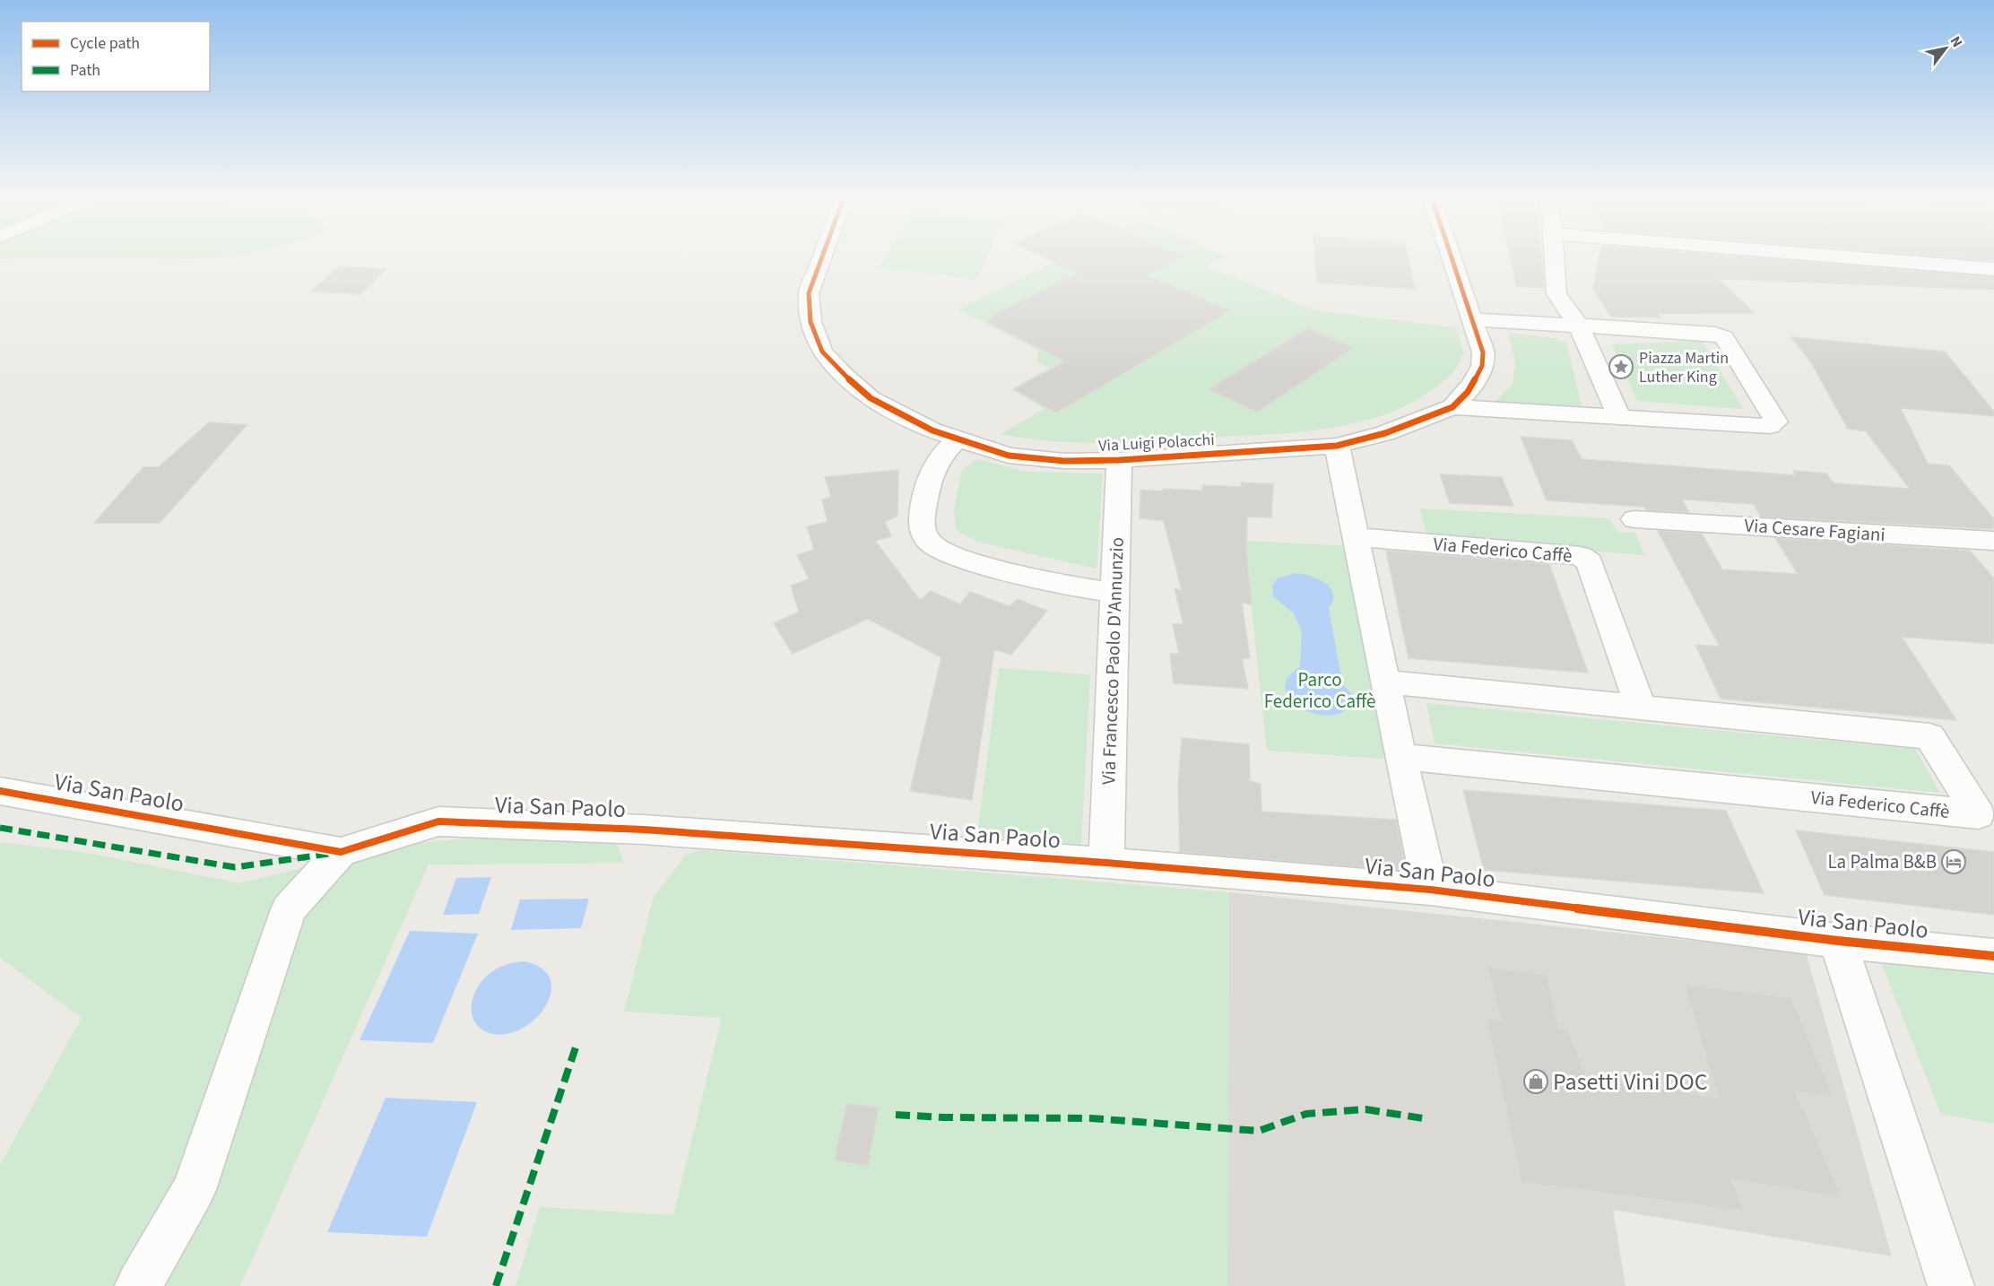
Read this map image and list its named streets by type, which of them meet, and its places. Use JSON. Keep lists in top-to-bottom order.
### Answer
{
  "streets": {
    "street": [
      "Via Luigi Polacchi",
      "Via Cesare Fagiani",
      "Via Federico Caffè",
      "Via Francesco Paolo D'Annunzio",
      "Via San Paolo"
    ]
  },
  "crossings": [
    ["Via Luigi Polacchi", "Via Francesco Paolo D'Annunzio"],
    ["Via Francesco Paolo D'Annunzio", "Via San Paolo"]
  ],
  "parks": ["Parco Federico Caffè"],
  "places": {
    "place": ["Piazza Martin Luther King"],
    "hotel": ["La Palma B&B"],
    "shop": ["Pasetti Vini DOC"]
  },
  "legend": ["Cycle path", "Path"],
  "north": "top right"
}
